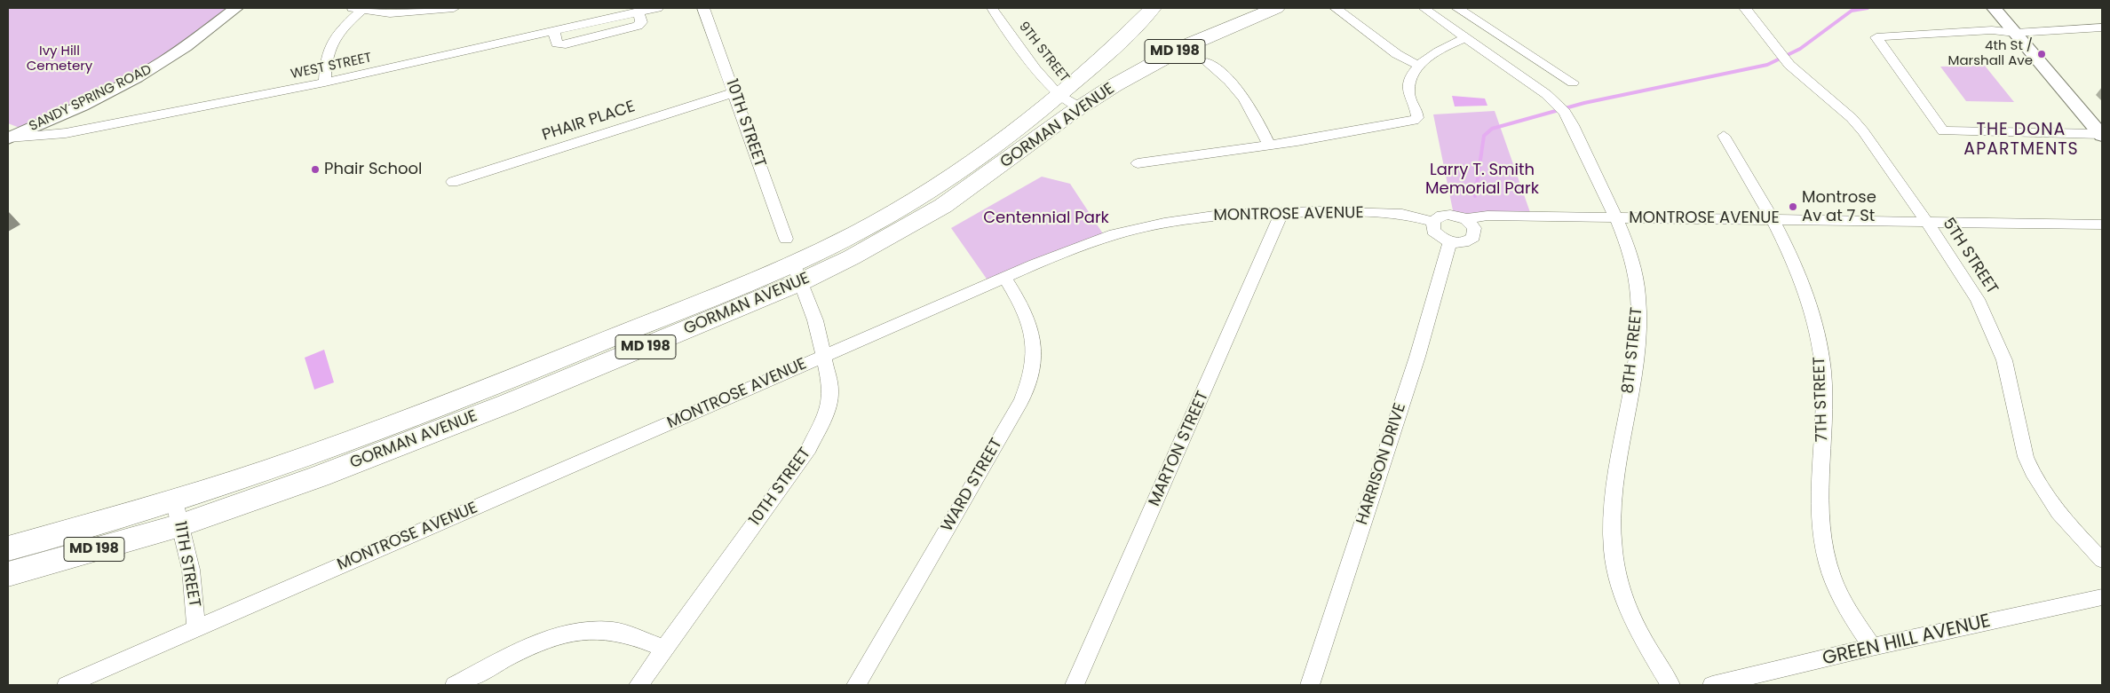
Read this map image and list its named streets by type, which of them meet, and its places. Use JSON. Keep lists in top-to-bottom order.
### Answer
{
  "streets": {
    "main road": ["MD 198", "GORMAN AVENUE"],
    "street": [
      "9TH STREET",
      "WEST STREET",
      "SANDY SPRING ROAD",
      "PHAIR PLACE",
      "10TH STREET",
      "MONTROSE AVENUE",
      "5TH STREET",
      "8TH STREET",
      "7TH STREET",
      "MARTON STREET",
      "HARRISON DRIVE",
      "WARD STREET",
      "11TH STREET",
      "GREEN HILL AVENUE"
    ]
  },
  "crossings": [
    ["MD 198", "9TH STREET"],
    ["MD 198", "GORMAN AVENUE"],
    ["MD 198", "11TH STREET"],
    ["9TH STREET", "GORMAN AVENUE"],
    ["WEST STREET", "SANDY SPRING ROAD"],
    ["PHAIR PLACE", "10TH STREET"],
    ["10TH STREET", "GORMAN AVENUE"],
    ["10TH STREET", "MONTROSE AVENUE"],
    ["GORMAN AVENUE", "11TH STREET"],
    ["MONTROSE AVENUE", "5TH STREET"],
    ["MONTROSE AVENUE", "8TH STREET"],
    ["MONTROSE AVENUE", "7TH STREET"],
    ["MONTROSE AVENUE", "MARTON STREET"],
    ["MONTROSE AVENUE", "HARRISON DRIVE"],
    ["MONTROSE AVENUE", "WARD STREET"],
    ["MONTROSE AVENUE", "11TH STREET"],
    ["7TH STREET", "GREEN HILL AVENUE"]
  ],
  "districts": ["THE DONA APARTMENTS"],
  "parks": ["Ivy Hill Cemetery", "Larry T. Smith Memorial Park", "Centennial Park"],
  "places": ["4th St / Marshall Ave", "Phair School", "Montrose Av at 7 St"]
}
